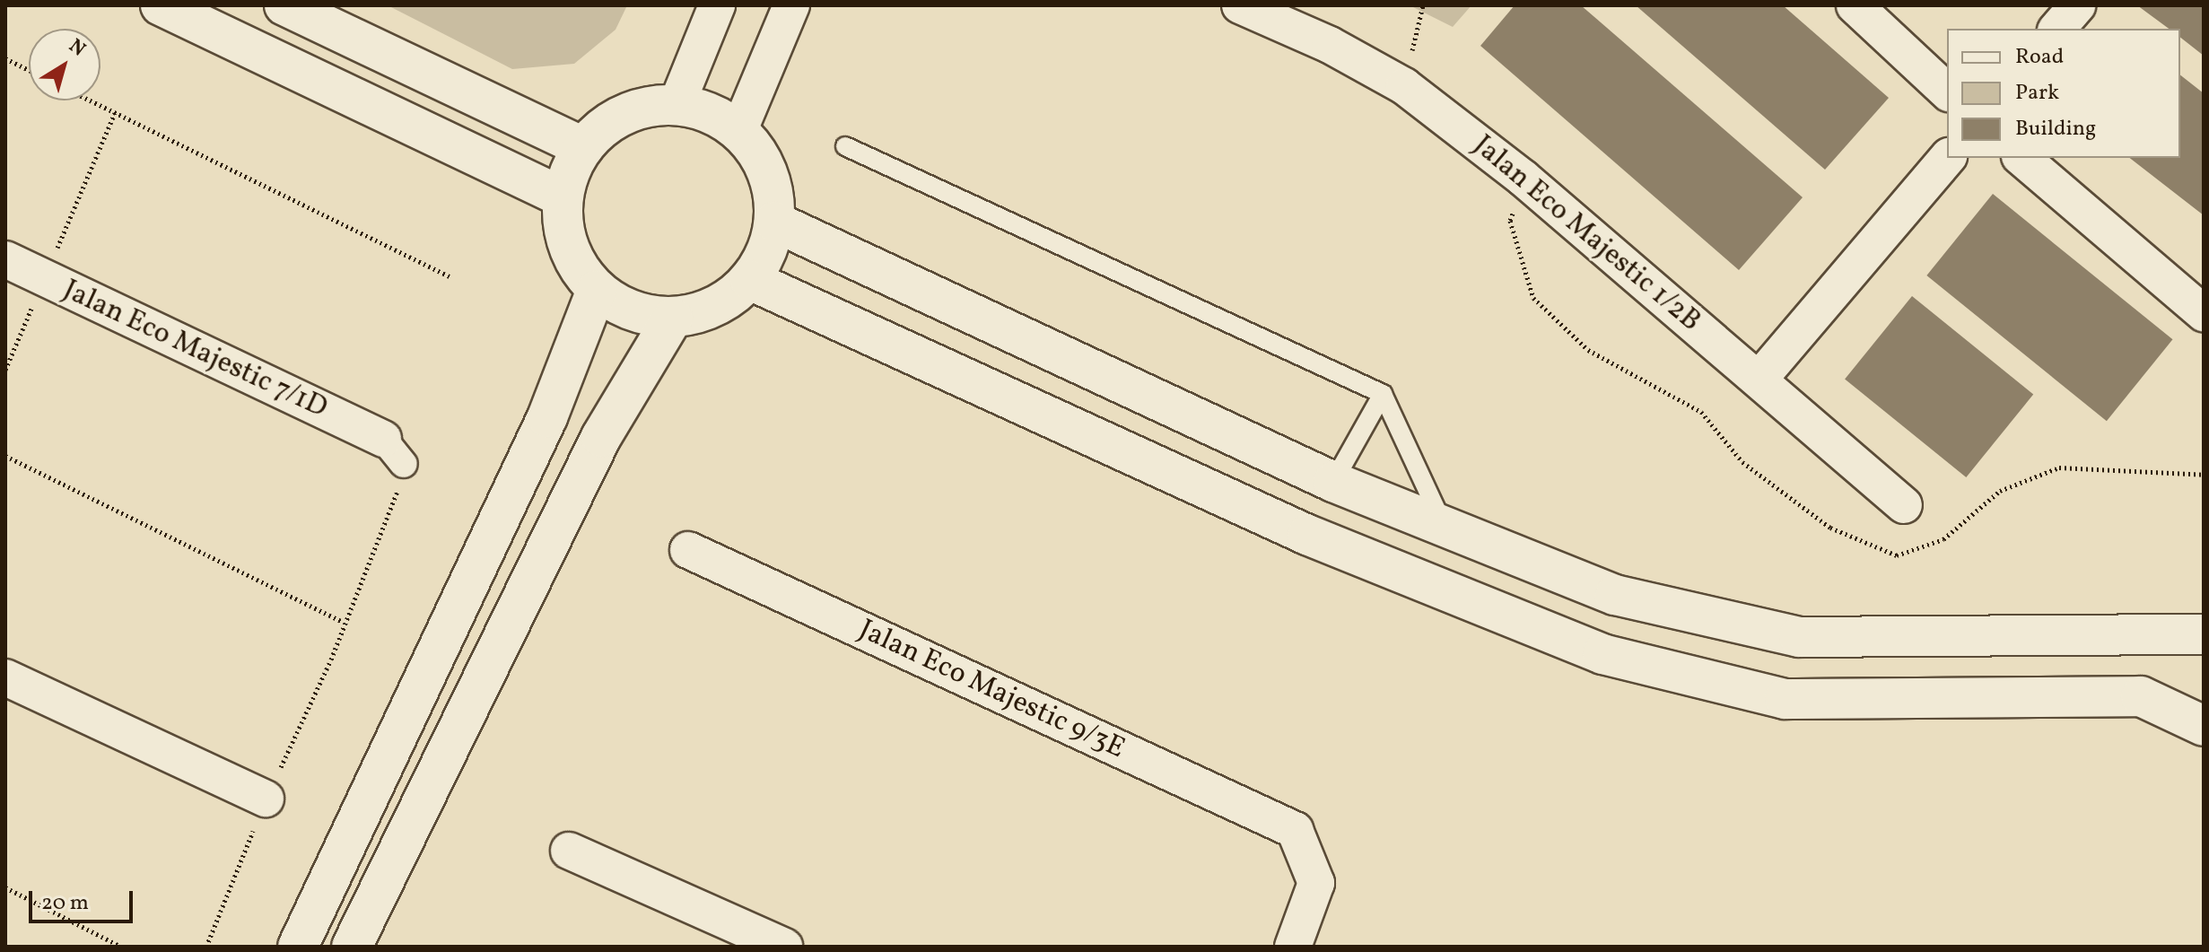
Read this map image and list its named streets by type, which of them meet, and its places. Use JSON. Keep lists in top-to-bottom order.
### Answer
{
  "streets": {
    "street": ["Jalan Eco Majestic 1/2B", "Jalan Eco Majestic 7/1D", "Jalan Eco Majestic 9/3E"]
  },
  "legend": ["Road", "Park", "Building"],
  "scale_bar": "20 m",
  "north": "top right"
}
